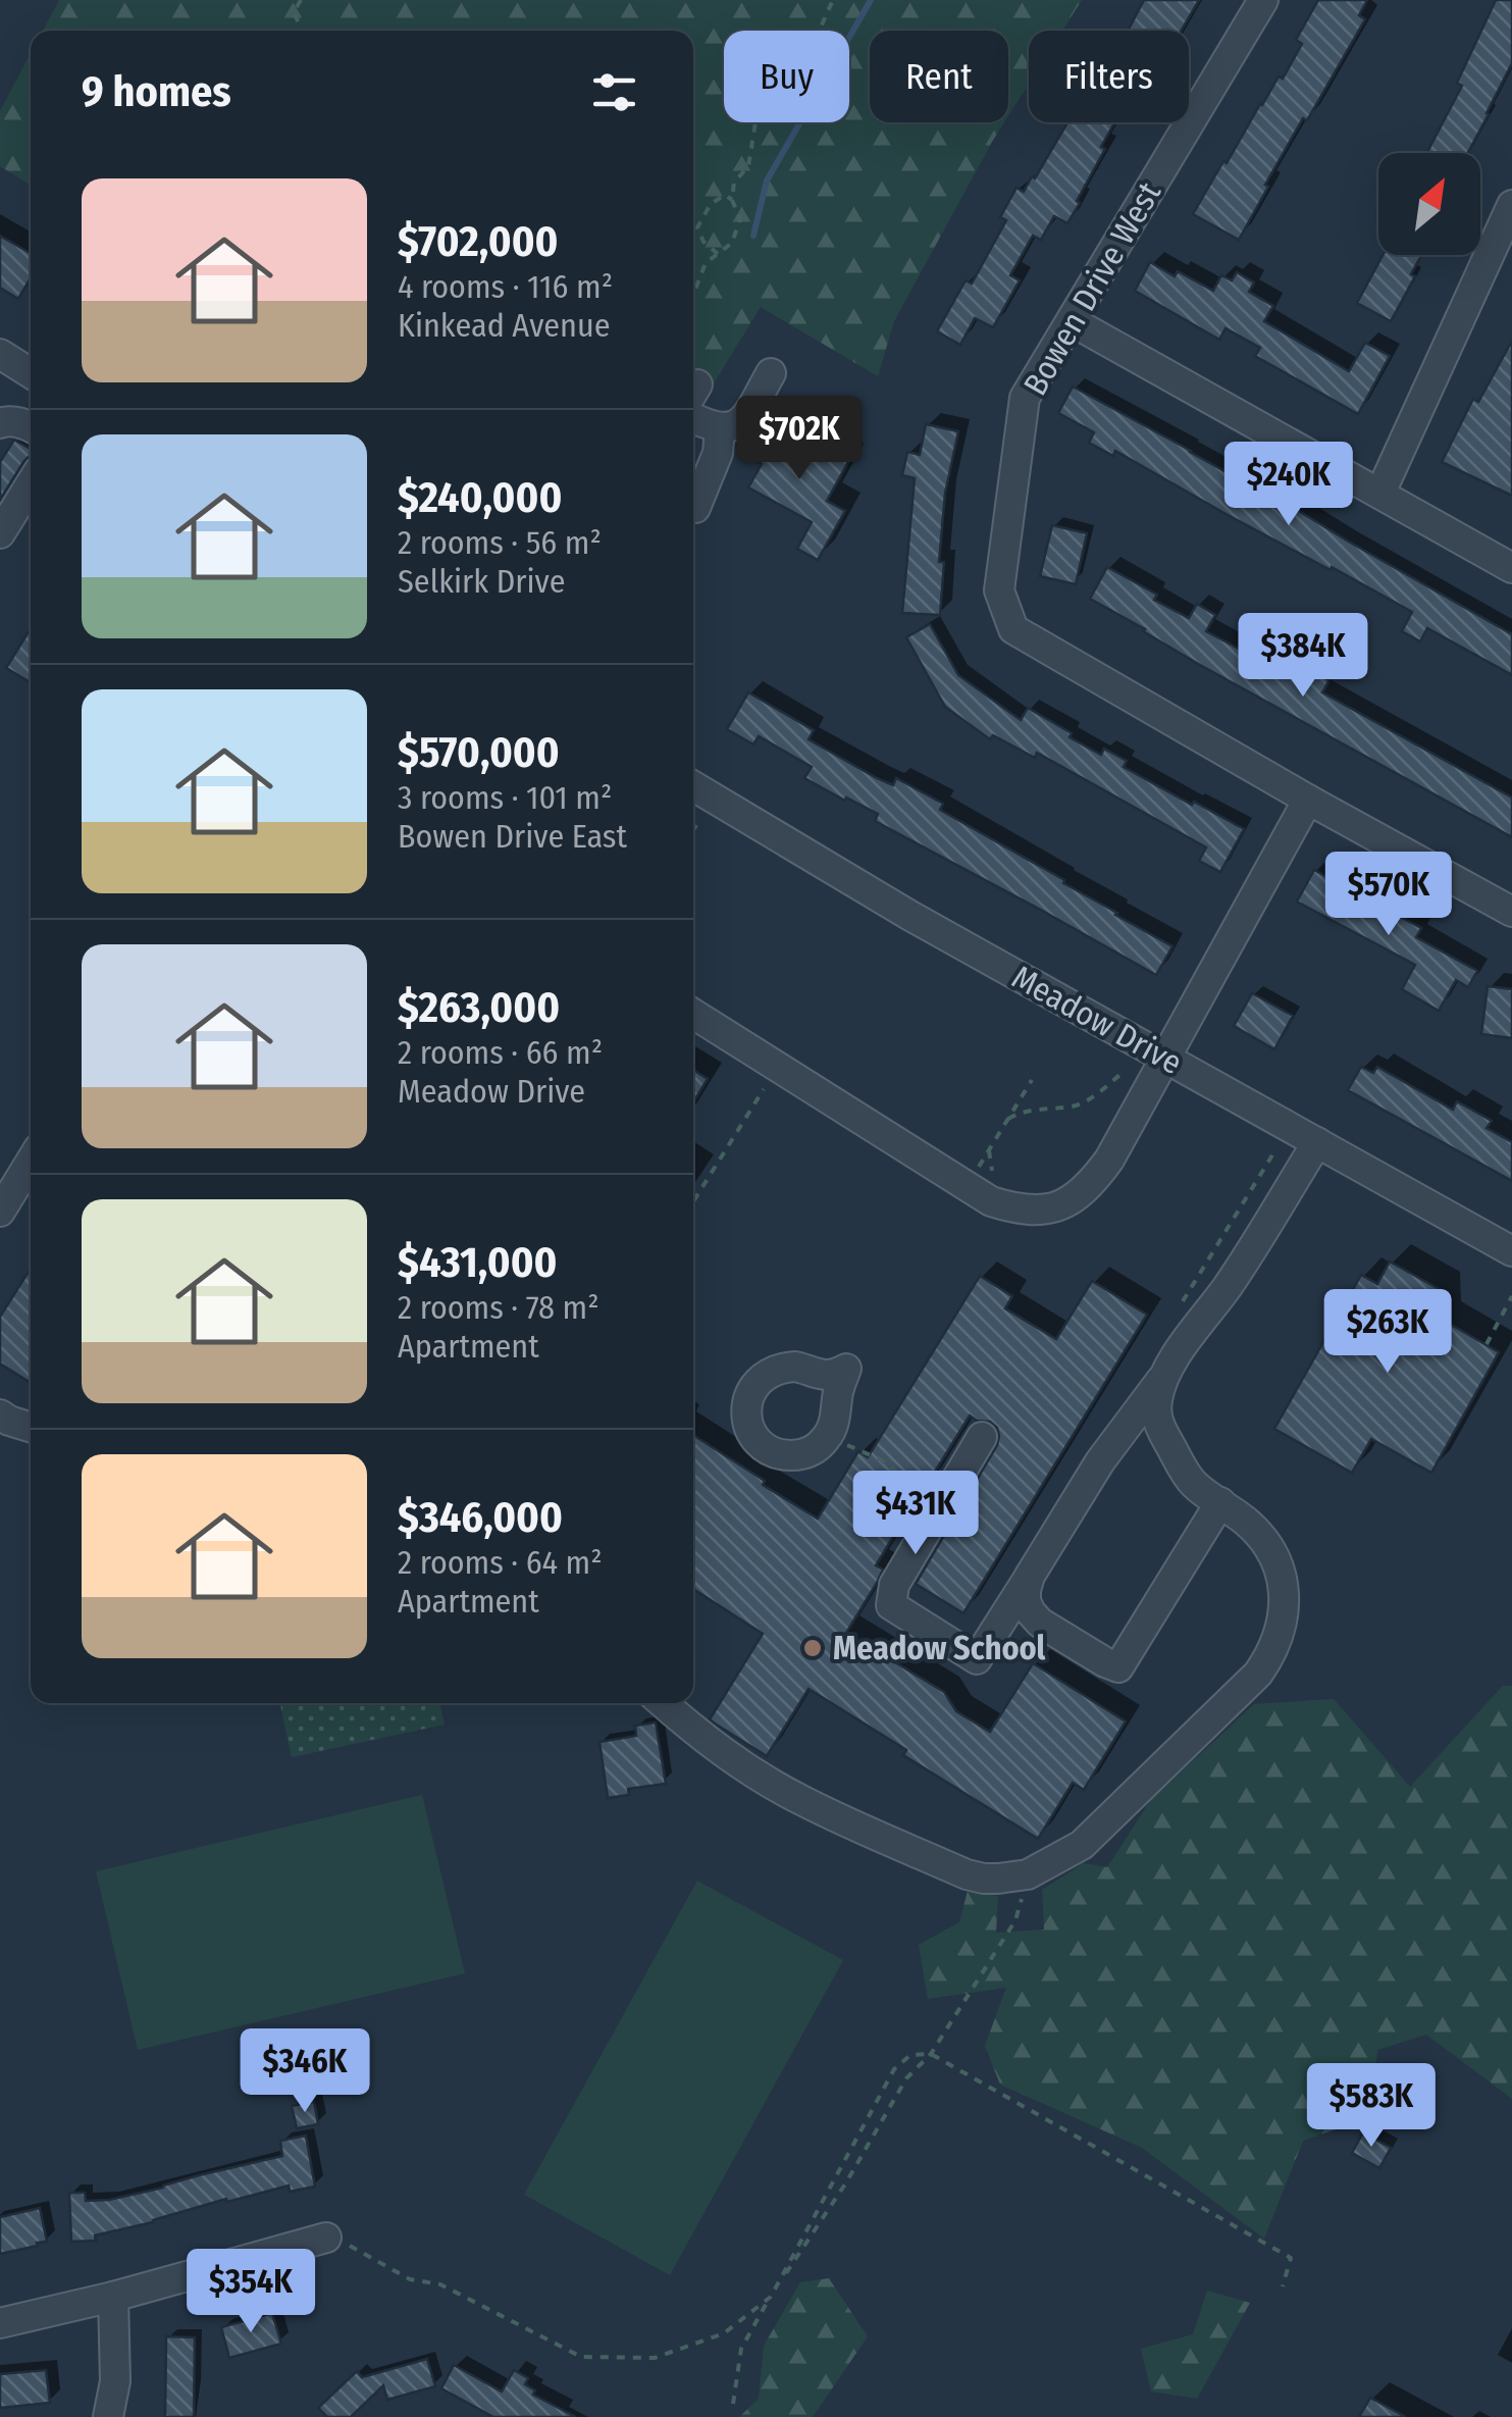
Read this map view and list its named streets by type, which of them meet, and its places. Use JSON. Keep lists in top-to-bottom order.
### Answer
{
  "streets": {
    "street": ["Bowen Drive West", "Meadow Drive"]
  },
  "places": ["Meadow School"],
  "north": "top right",
  "page": {
    "chip": ["Buy", "Rent", "Filters"],
    "heading": "9 homes",
    "list": [
      {
        "name": "$702,000",
        "note": "4 rooms · 116 m² · Kinkead Avenue"
      },
      {
        "name": "$240,000",
        "note": "2 rooms · 56 m² · Selkirk Drive"
      },
      {
        "name": "$570,000",
        "note": "3 rooms · 101 m² · Bowen Drive East"
      },
      {
        "name": "$263,000",
        "note": "2 rooms · 66 m² · Meadow Drive"
      },
      {
        "name": "$431,000",
        "note": "2 rooms · 78 m² · Apartment"
      },
      {
        "name": "$346,000",
        "note": "2 rooms · 64 m² · Apartment"
      }
    ],
    "price": [
      "$702K",
      "$240K",
      "$384K",
      "$570K",
      "$263K",
      "$431K",
      "$346K",
      "$583K",
      "$354K"
    ]
  }
}
